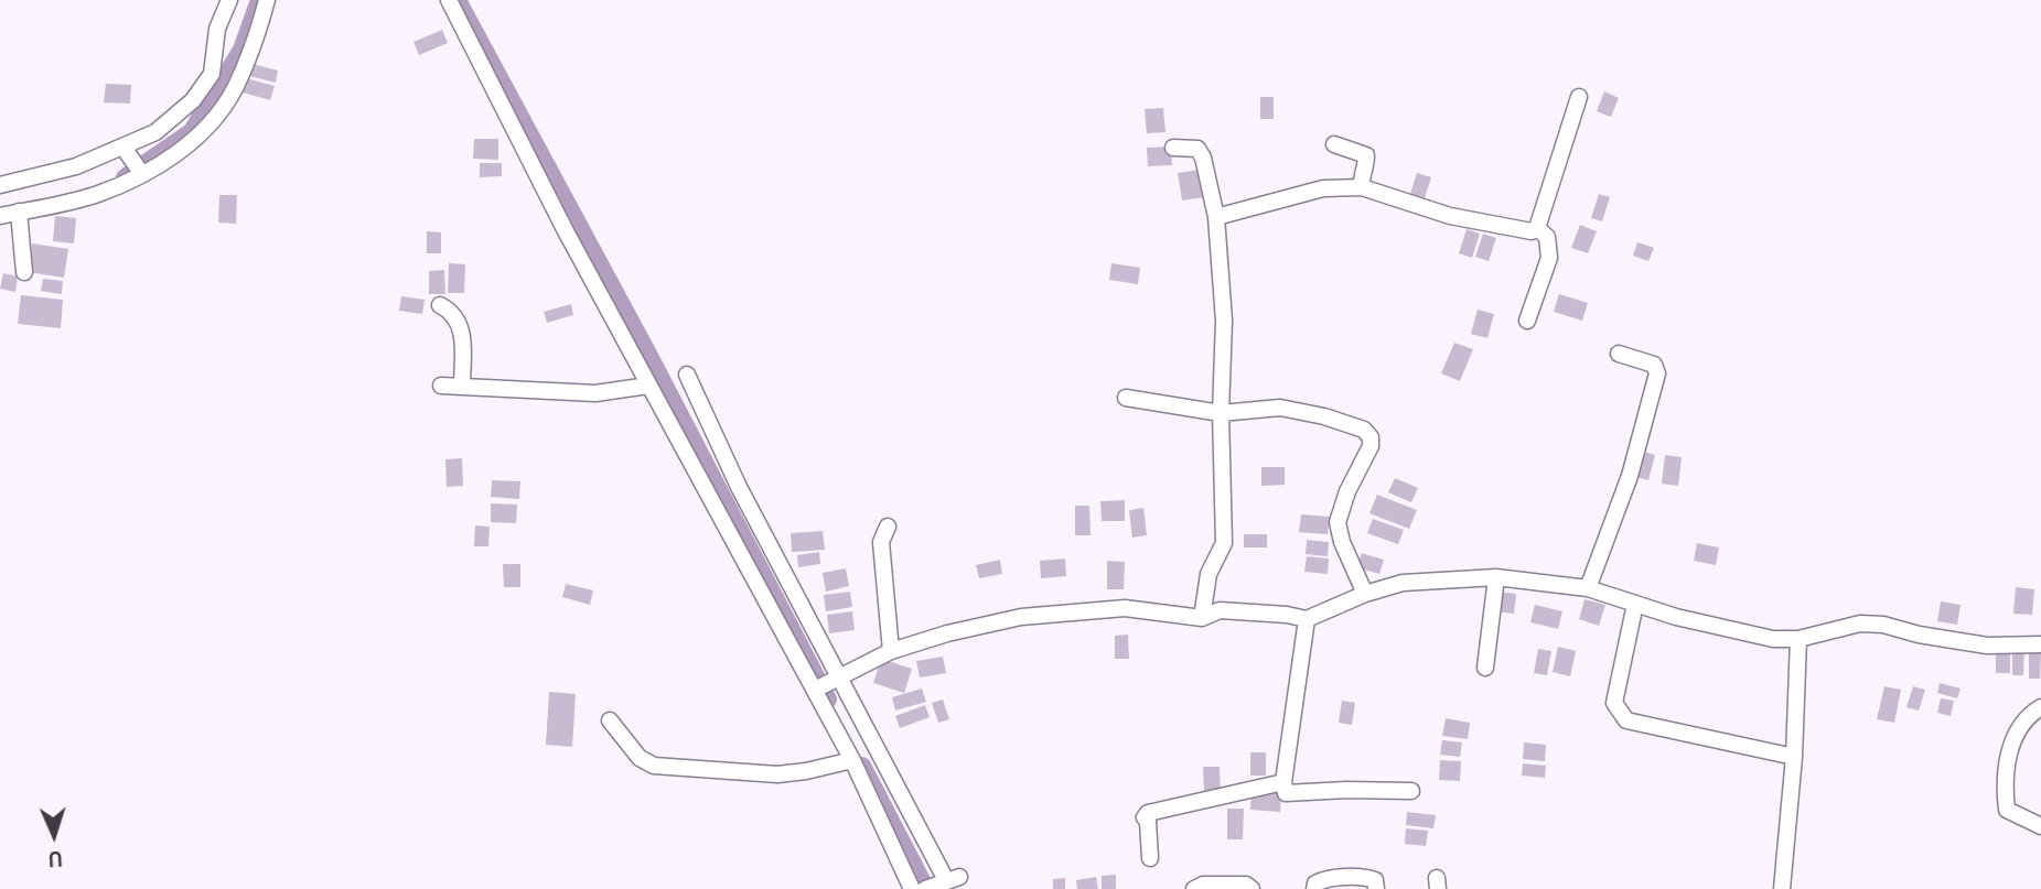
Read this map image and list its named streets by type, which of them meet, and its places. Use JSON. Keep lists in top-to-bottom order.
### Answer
{
  "north": "bottom"
}
